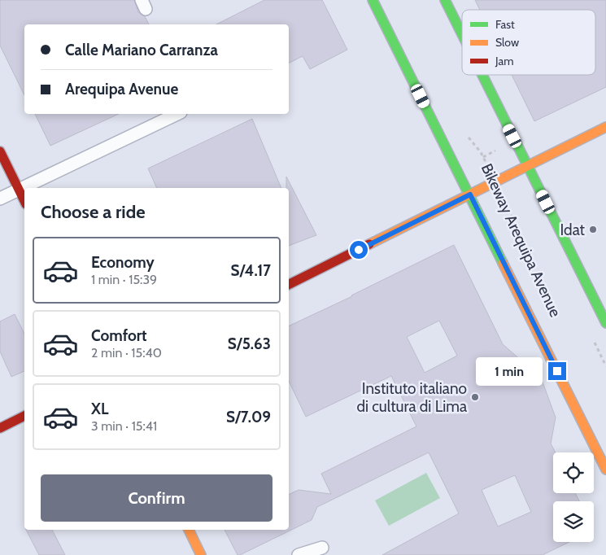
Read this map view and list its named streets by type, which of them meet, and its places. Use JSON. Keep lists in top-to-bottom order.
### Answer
{
  "streets": {
    "path": ["Bikeway Arequipa Avenue"]
  },
  "places": ["Idat", "Instituto italiano di cultura di Lima"],
  "legend": ["Fast", "Slow", "Jam"],
  "page": {
    "banner": ["Calle Mariano Carranza", "Arequipa Avenue"],
    "heading": "Choose a ride",
    "list": [
      {
        "name": "Economy",
        "note": "1 min · 15:39",
        "value": "S/4.17"
      },
      {
        "name": "Comfort",
        "note": "2 min · 15:40",
        "value": "S/5.63"
      },
      {
        "name": "XL",
        "note": "3 min · 15:41",
        "value": "S/7.09"
      }
    ],
    "bubble": "1 min",
    "buttons": "Confirm"
  }
}
